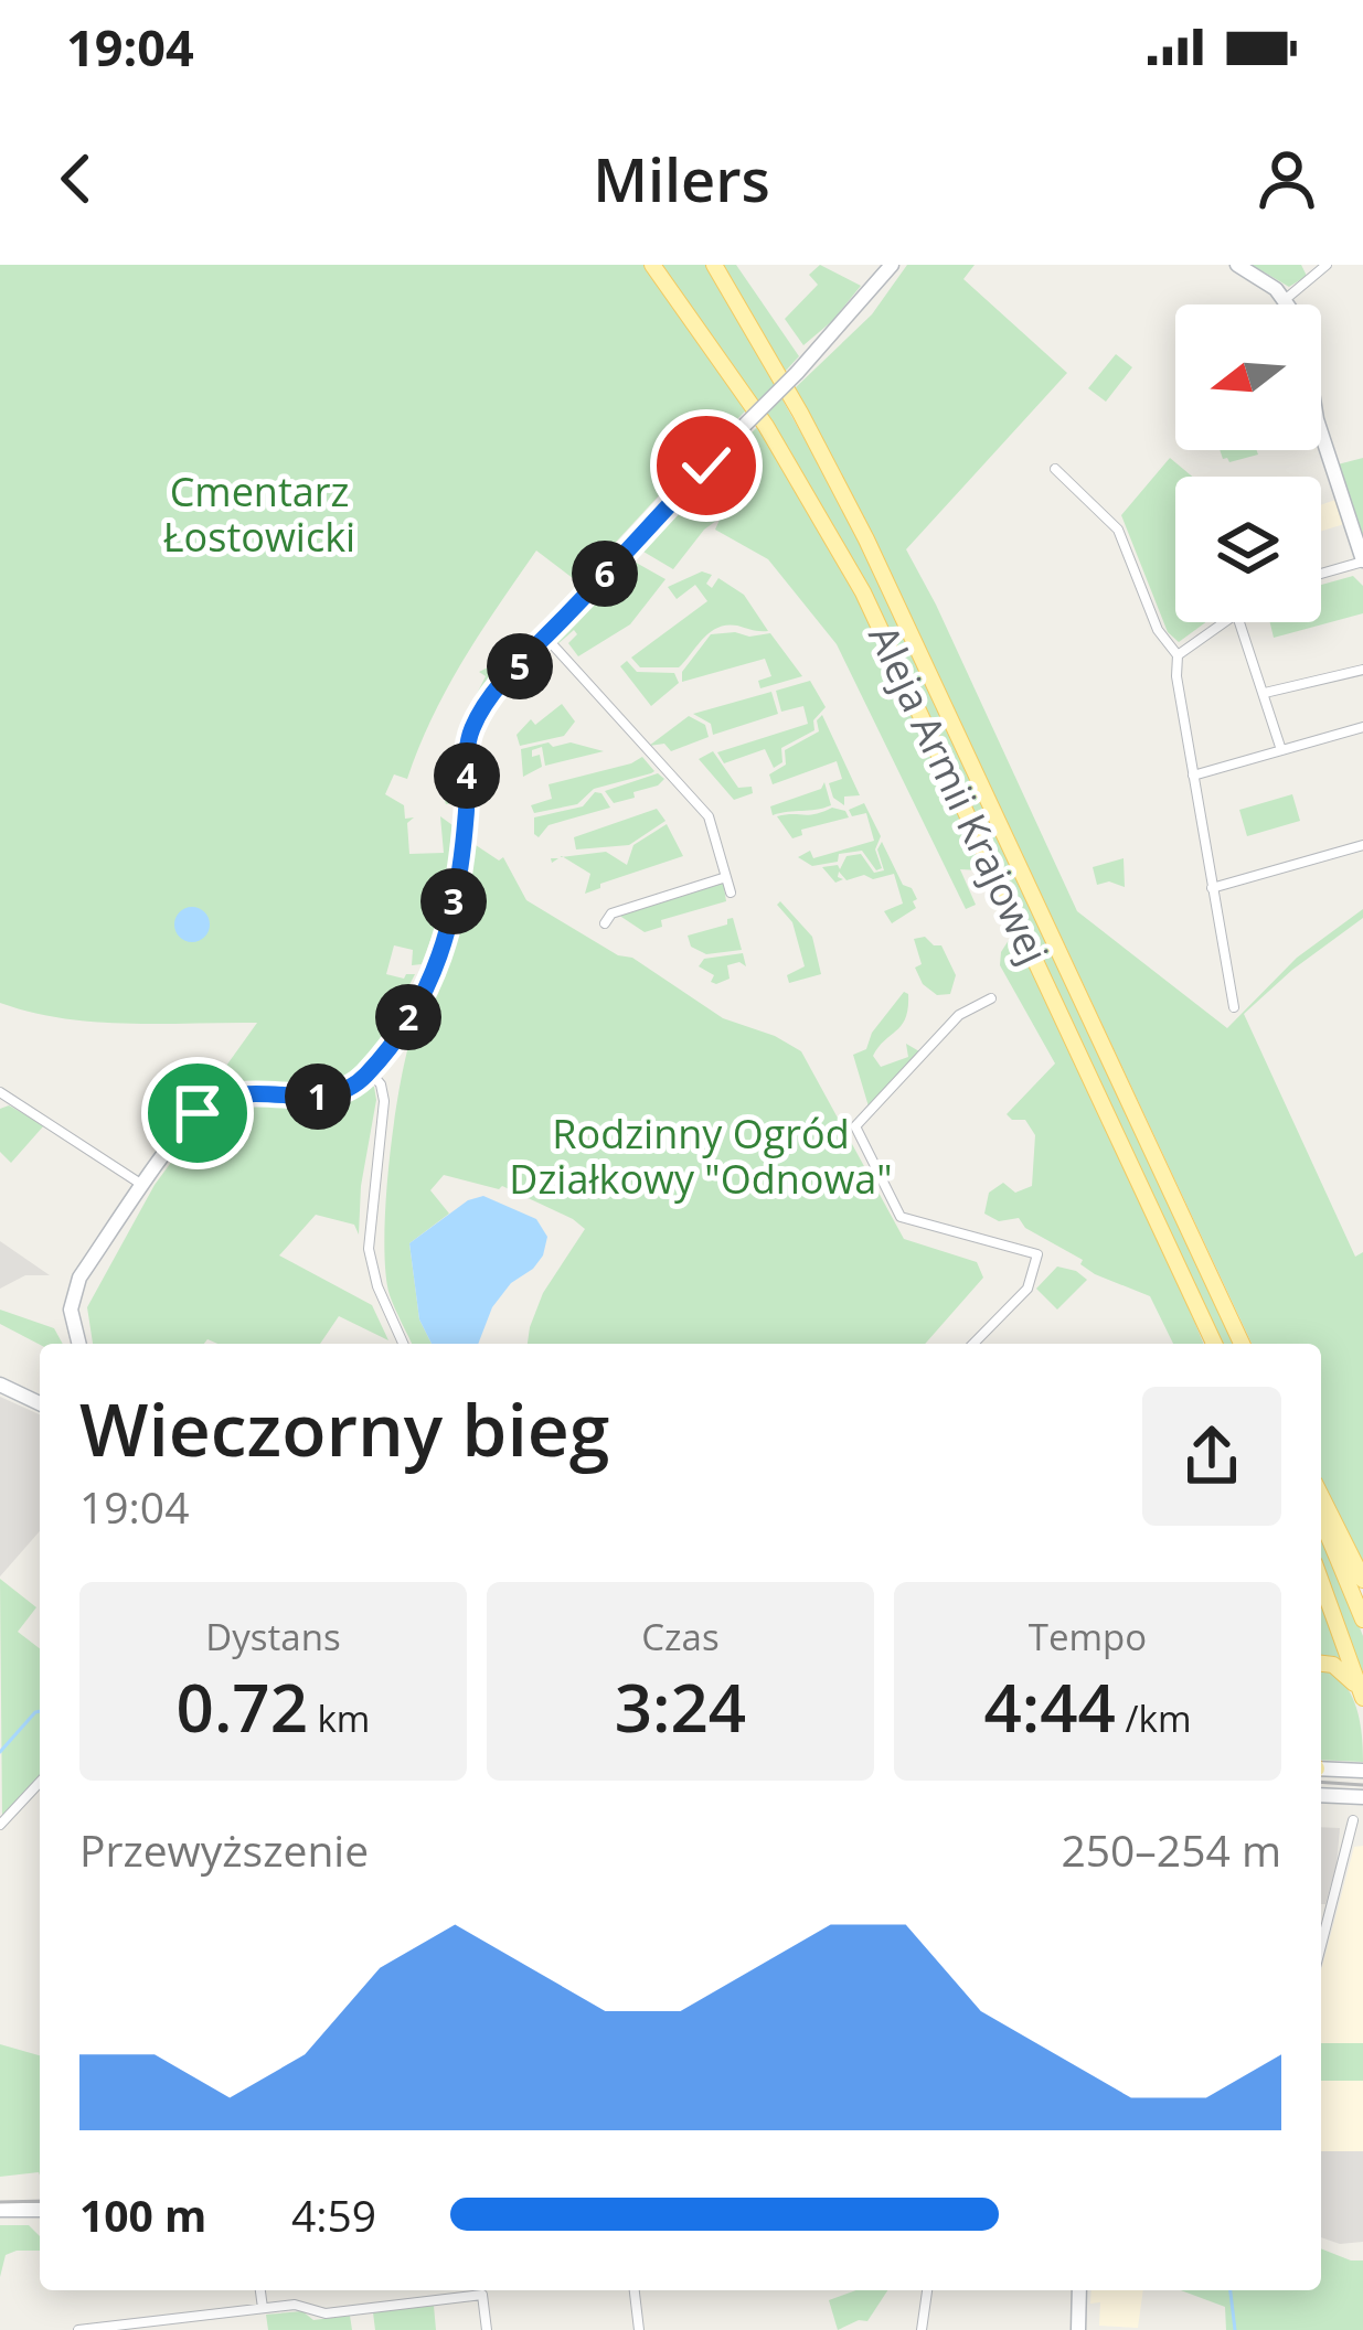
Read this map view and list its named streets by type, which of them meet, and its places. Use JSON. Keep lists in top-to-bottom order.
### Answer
{
  "streets": {
    "main road": ["Aleja Armii Krajowej"]
  },
  "parks": ["Cmentarz Łostowicki", "Rodzinny Ogród Działkowy \"Odnowa\""],
  "north": "left",
  "page": {
    "status": "19:04",
    "header": "Milers",
    "pins": [
      "6",
      "5",
      "4",
      "3",
      "2",
      "1"
    ],
    "heading": ["Wieczorny bieg", "19:04"],
    "stats": [
      ["Dystans", "0.72 km"],
      ["Czas", "3:24"],
      ["Tempo", "4:44 /km"]
    ],
    "chart": ["Przewyższenie", "250–254 m"],
    "list": [
      {
        "name": "100 m",
        "note": "4:59"
      }
    ]
  }
}
